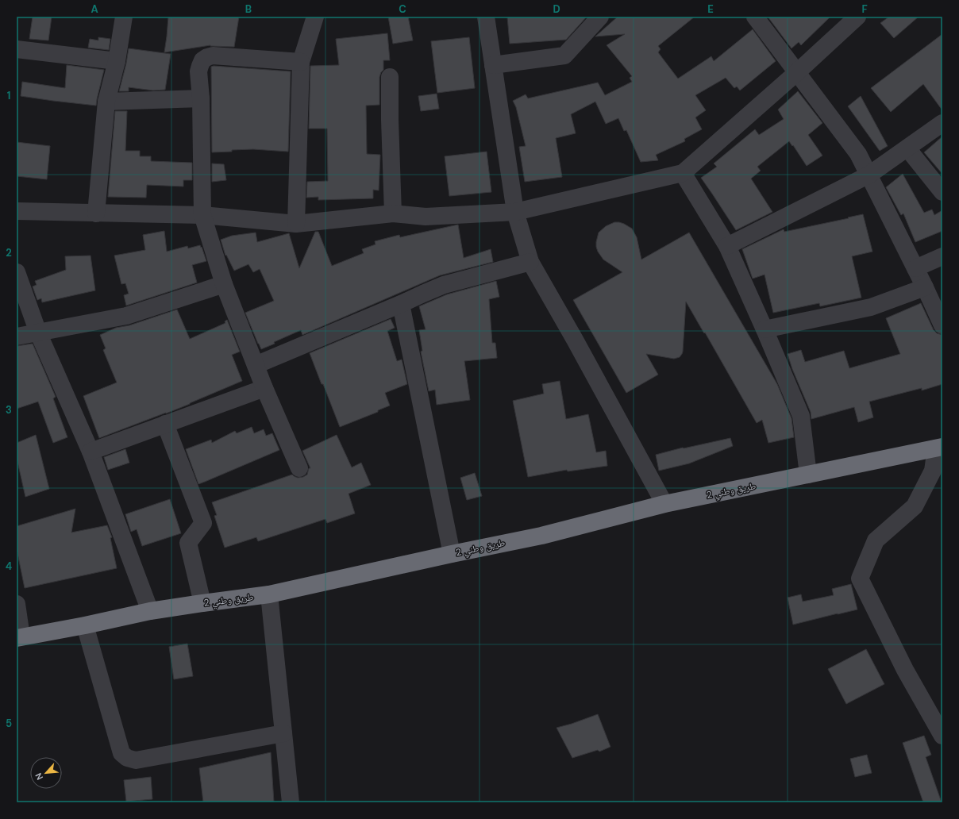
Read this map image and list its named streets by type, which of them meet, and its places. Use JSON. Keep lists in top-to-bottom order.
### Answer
{
  "streets": {
    "highway": ["طريق وطني 2"]
  },
  "north": "bottom left",
  "grid": {
    "columns": [
      "A",
      "B",
      "C",
      "D",
      "E",
      "F"
    ],
    "rows": [
      "1",
      "2",
      "3",
      "4",
      "5"
    ]
  }
}
